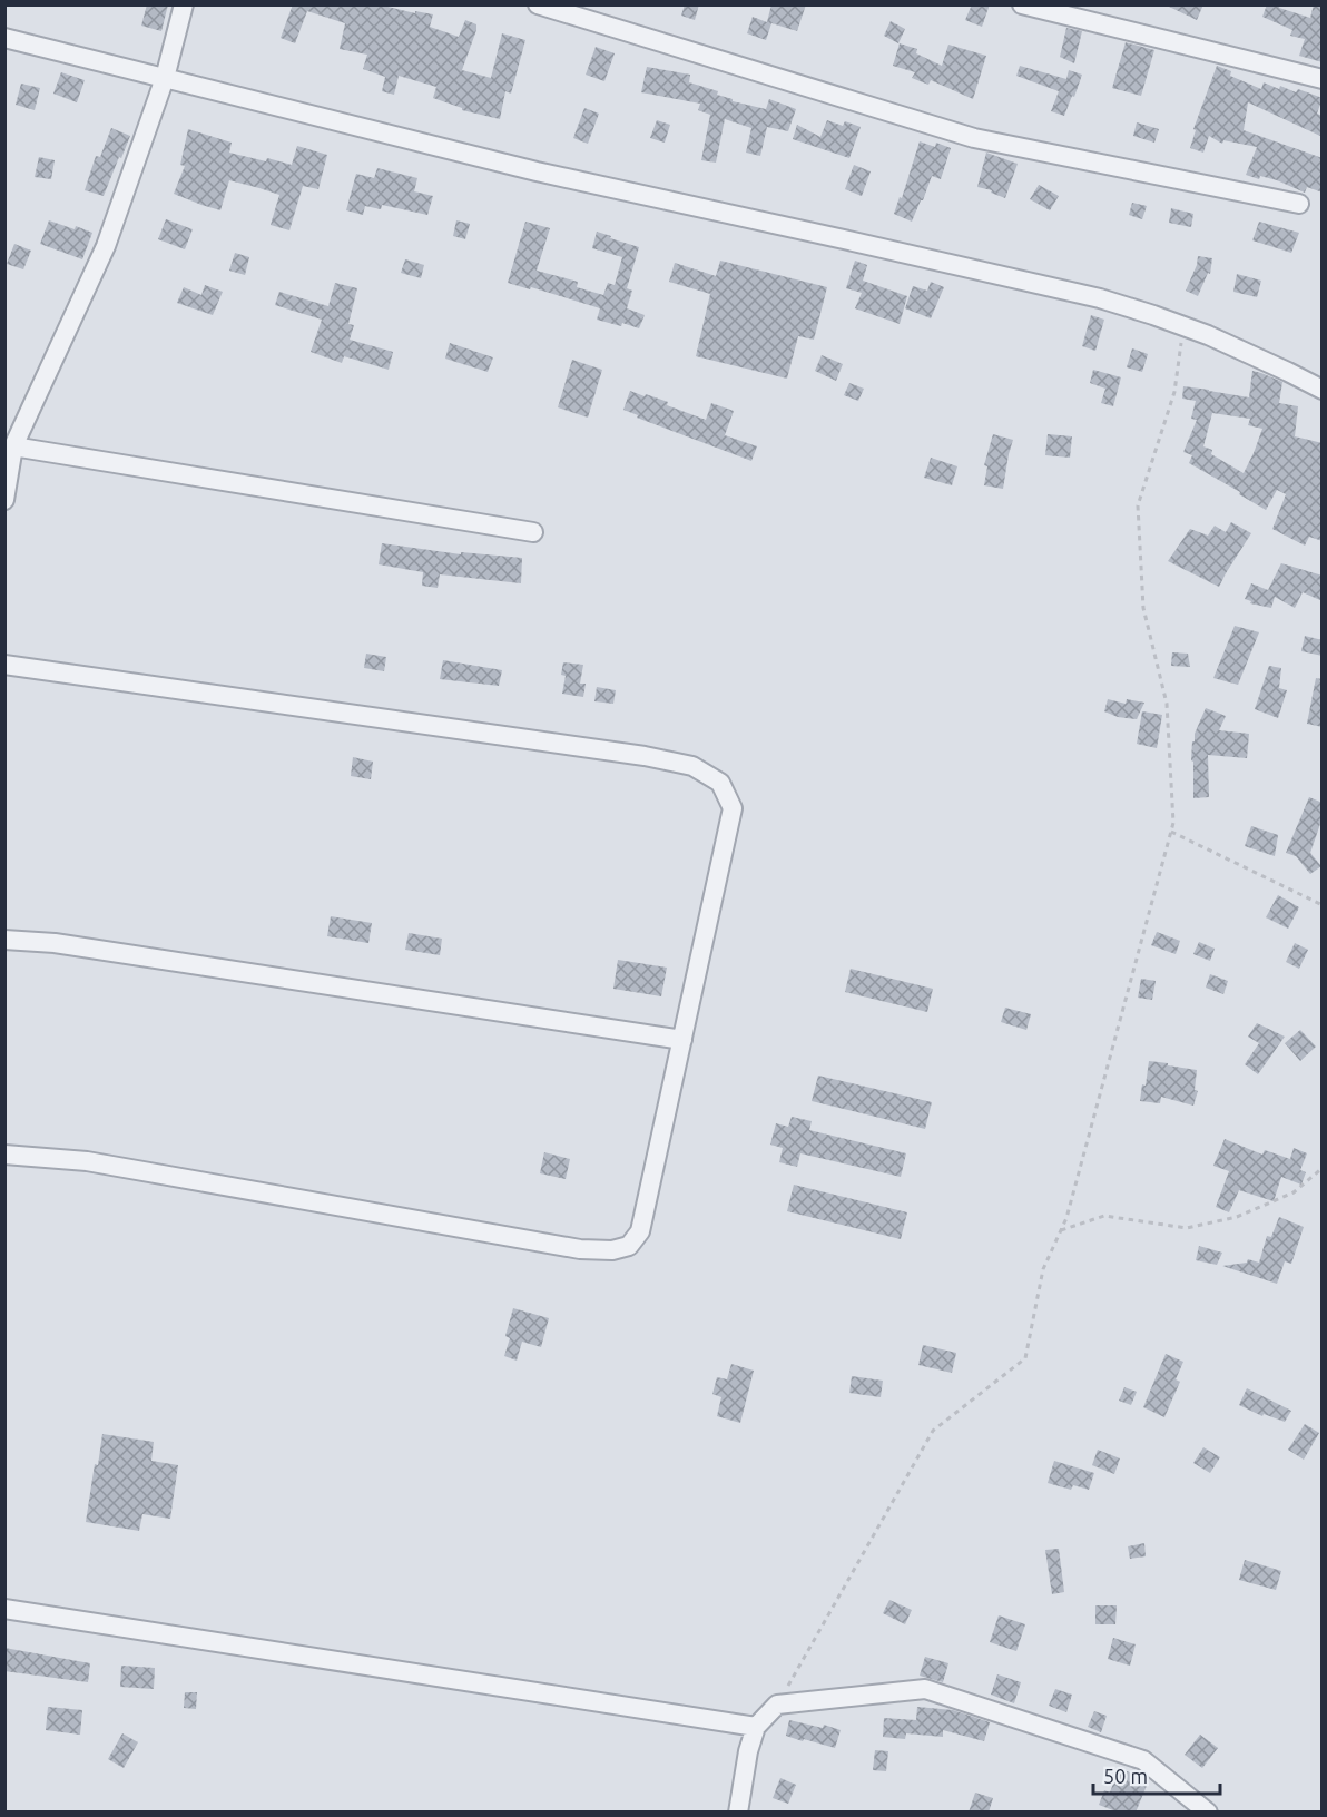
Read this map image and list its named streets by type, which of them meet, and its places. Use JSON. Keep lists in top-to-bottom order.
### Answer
{
  "scale_bar": "50 m"
}
